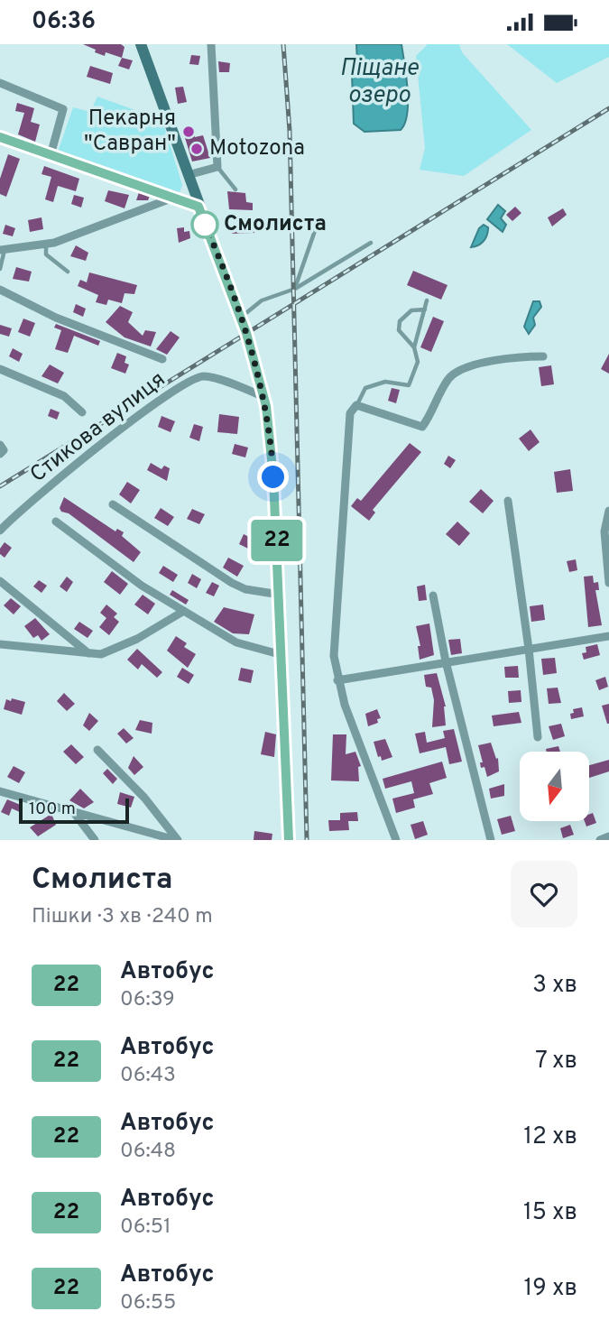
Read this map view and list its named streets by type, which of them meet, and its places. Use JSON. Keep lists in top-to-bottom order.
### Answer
{
  "streets": {
    "street": ["Стикова вулиця"]
  },
  "water": ["Піщане озеро"],
  "places": ["Пекарня \"Савран\"", "Motozona", "Смолиста"],
  "lines": ["bus line 22"],
  "scale_bar": "100 m",
  "north": "bottom",
  "page": {
    "status": "06:36",
    "on_map": "22",
    "scale": "100 m",
    "heading": ["Смолиста", "Пішки · 3 хв · 240 m"],
    "list": [
      {
        "mark": "22",
        "name": "Автобус",
        "note": "06:39",
        "value": "3 хв"
      },
      {
        "mark": "22",
        "name": "Автобус",
        "note": "06:43",
        "value": "7 хв"
      },
      {
        "mark": "22",
        "name": "Автобус",
        "note": "06:48",
        "value": "12 хв"
      },
      {
        "mark": "22",
        "name": "Автобус",
        "note": "06:51",
        "value": "15 хв"
      },
      {
        "mark": "22",
        "name": "Автобус",
        "note": "06:55",
        "value": "19 хв"
      }
    ]
  }
}
